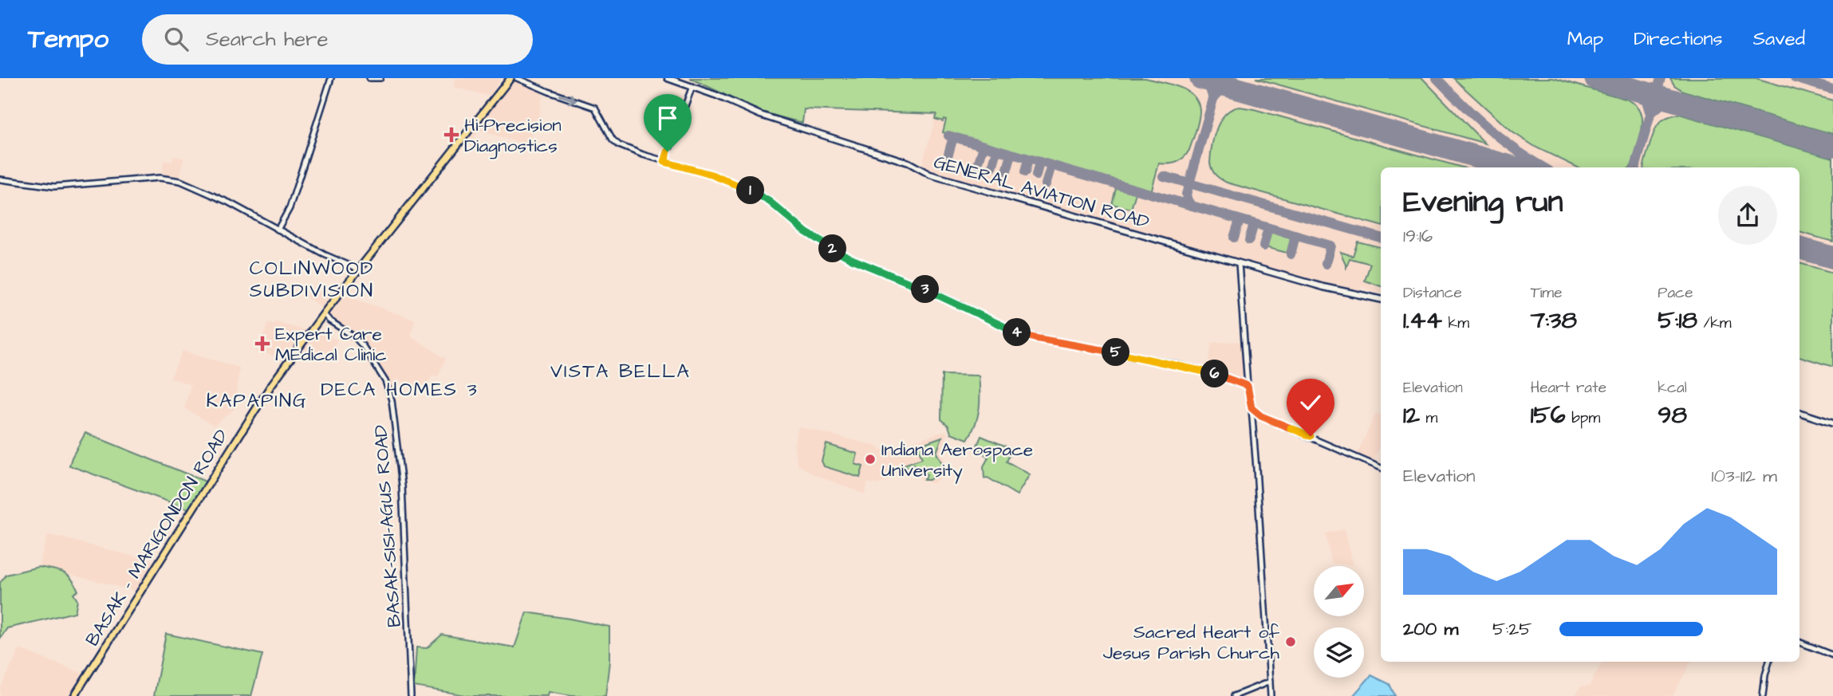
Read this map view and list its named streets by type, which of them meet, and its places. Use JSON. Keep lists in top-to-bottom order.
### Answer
{
  "streets": {
    "main road": ["GENERAL AVIATION ROAD", "BASAK - MARIGONDON ROAD"],
    "street": ["BASAK-SISI-AGUS ROAD"]
  },
  "crossings": [
    ["BASAK-SISI-AGUS ROAD", "BASAK - MARIGONDON ROAD"]
  ],
  "districts": [
    "COLINWOOD SUBDIVISION",
    "VISTA BELLA",
    "DECA HOMES 3",
    "KAPAPING"
  ],
  "places": {
    "health": ["Hi-Precision Diagnostics", "Expert Care MEdical Clinic"],
    "other": ["Indiana Aerospace University", "Sacred Heart of Jesus Parish Church"]
  },
  "north": "top right",
  "page": {
    "header": "Tempo",
    "search": "Search here",
    "nav": ["Map", "Directions", "Saved"],
    "heading": ["Evening run", "19:16"],
    "pins": [
      "1",
      "2",
      "3",
      "4",
      "5",
      "6"
    ],
    "stats": [
      ["Distance", "1.44 km"],
      ["Time", "7:38"],
      ["Pace", "5:18 /km"],
      ["Elevation", "12 m"],
      ["Heart rate", "156 bpm"],
      ["kcal", "98"]
    ],
    "chart": ["Elevation", "103–112 m"],
    "list": [
      {
        "name": "200 m",
        "note": "5:25"
      }
    ]
  }
}
